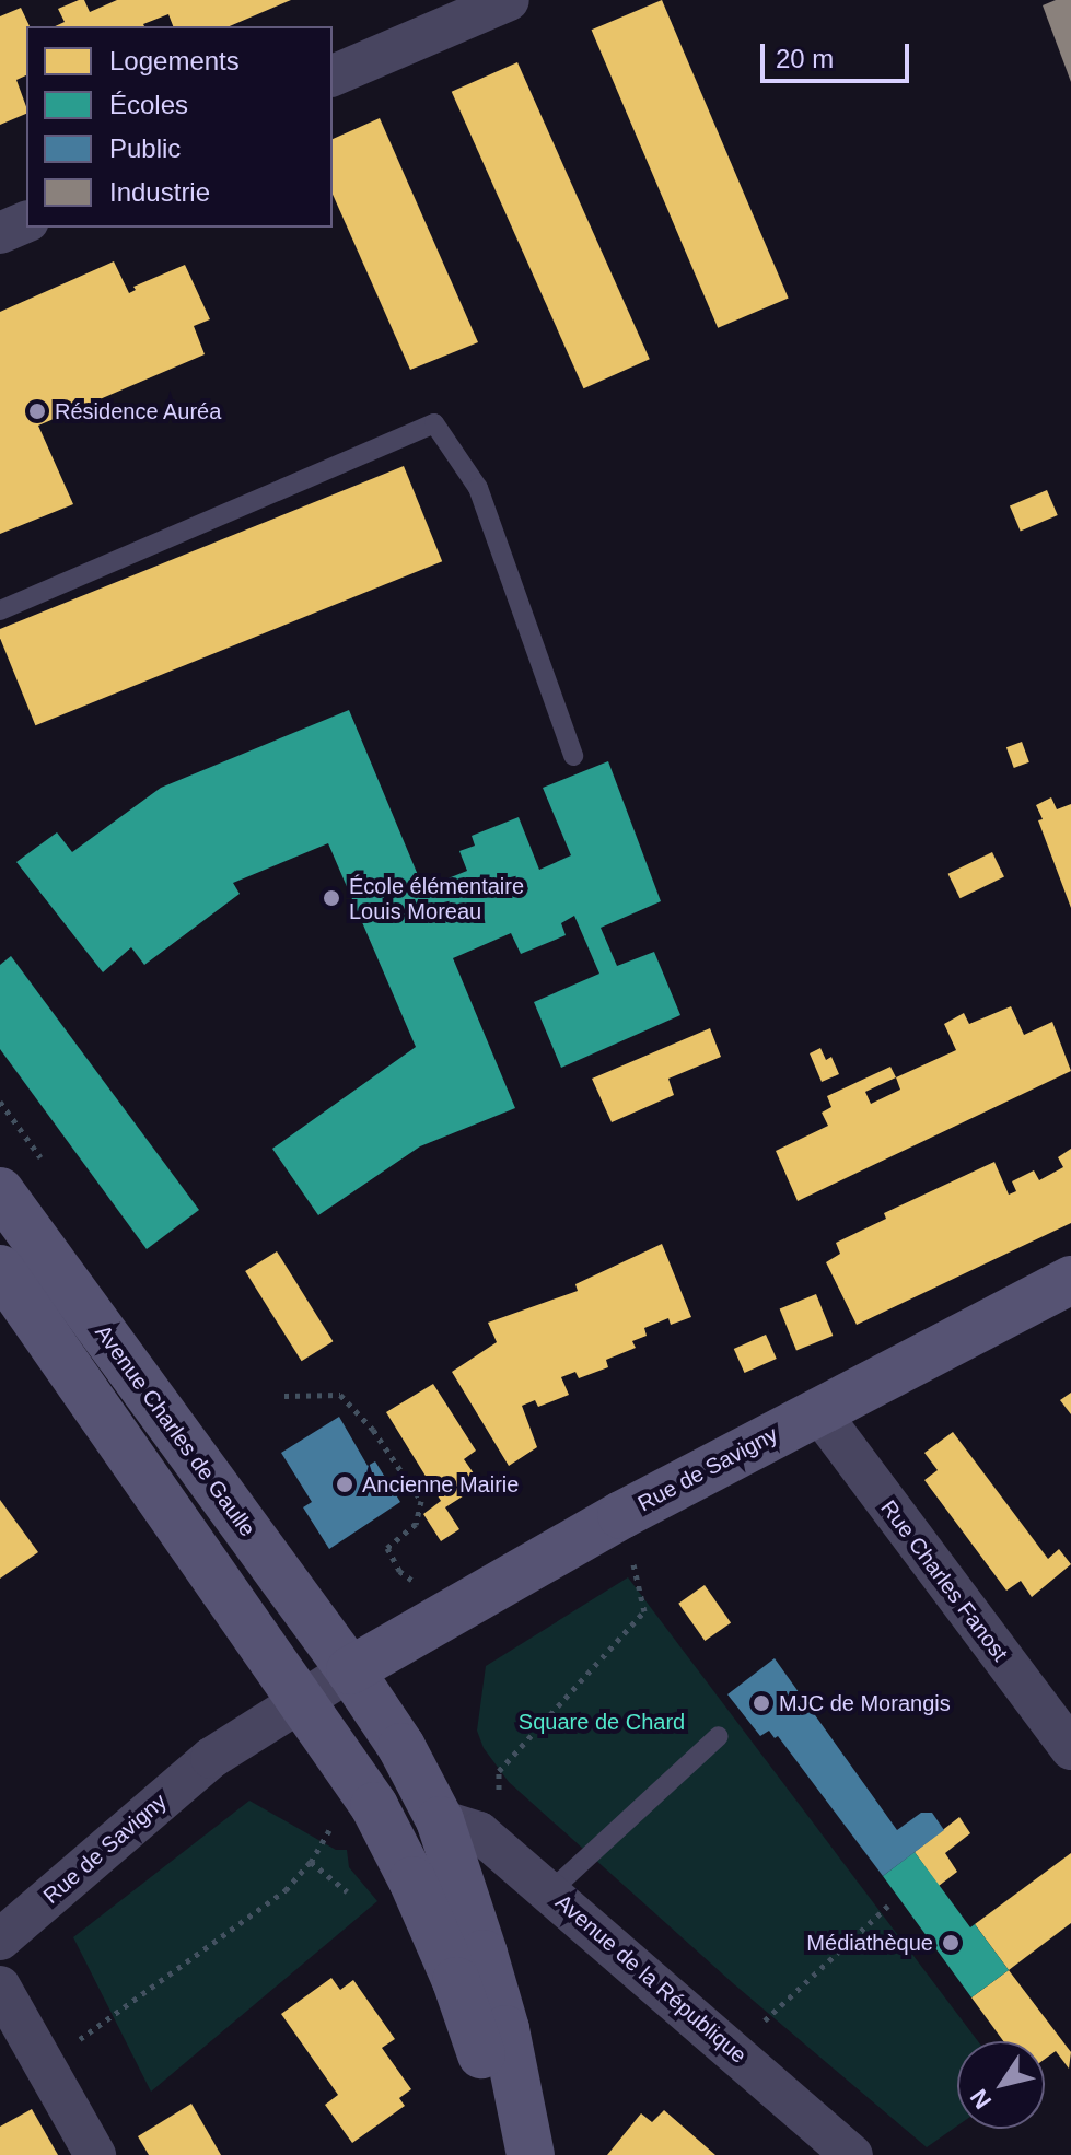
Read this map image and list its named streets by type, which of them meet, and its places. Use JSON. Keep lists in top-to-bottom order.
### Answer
{
  "streets": {
    "main road": ["Avenue Charles de Gaulle", "Rue de Savigny"],
    "street": ["Rue Charles Fanost", "Avenue de la République"]
  },
  "crossings": [
    ["Avenue Charles de Gaulle", "Rue de Savigny"],
    ["Avenue Charles de Gaulle", "Avenue de la République"],
    ["Rue de Savigny", "Rue Charles Fanost"]
  ],
  "parks": ["Square de Chard"],
  "places": [
    "Résidence Auréa",
    "École élémentaire Louis Moreau",
    "Ancienne Mairie",
    "MJC de Morangis",
    "Médiathèque"
  ],
  "legend": [
    "Logements",
    "Écoles",
    "Public",
    "Industrie"
  ],
  "scale_bar": "20 m",
  "north": "bottom left"
}
